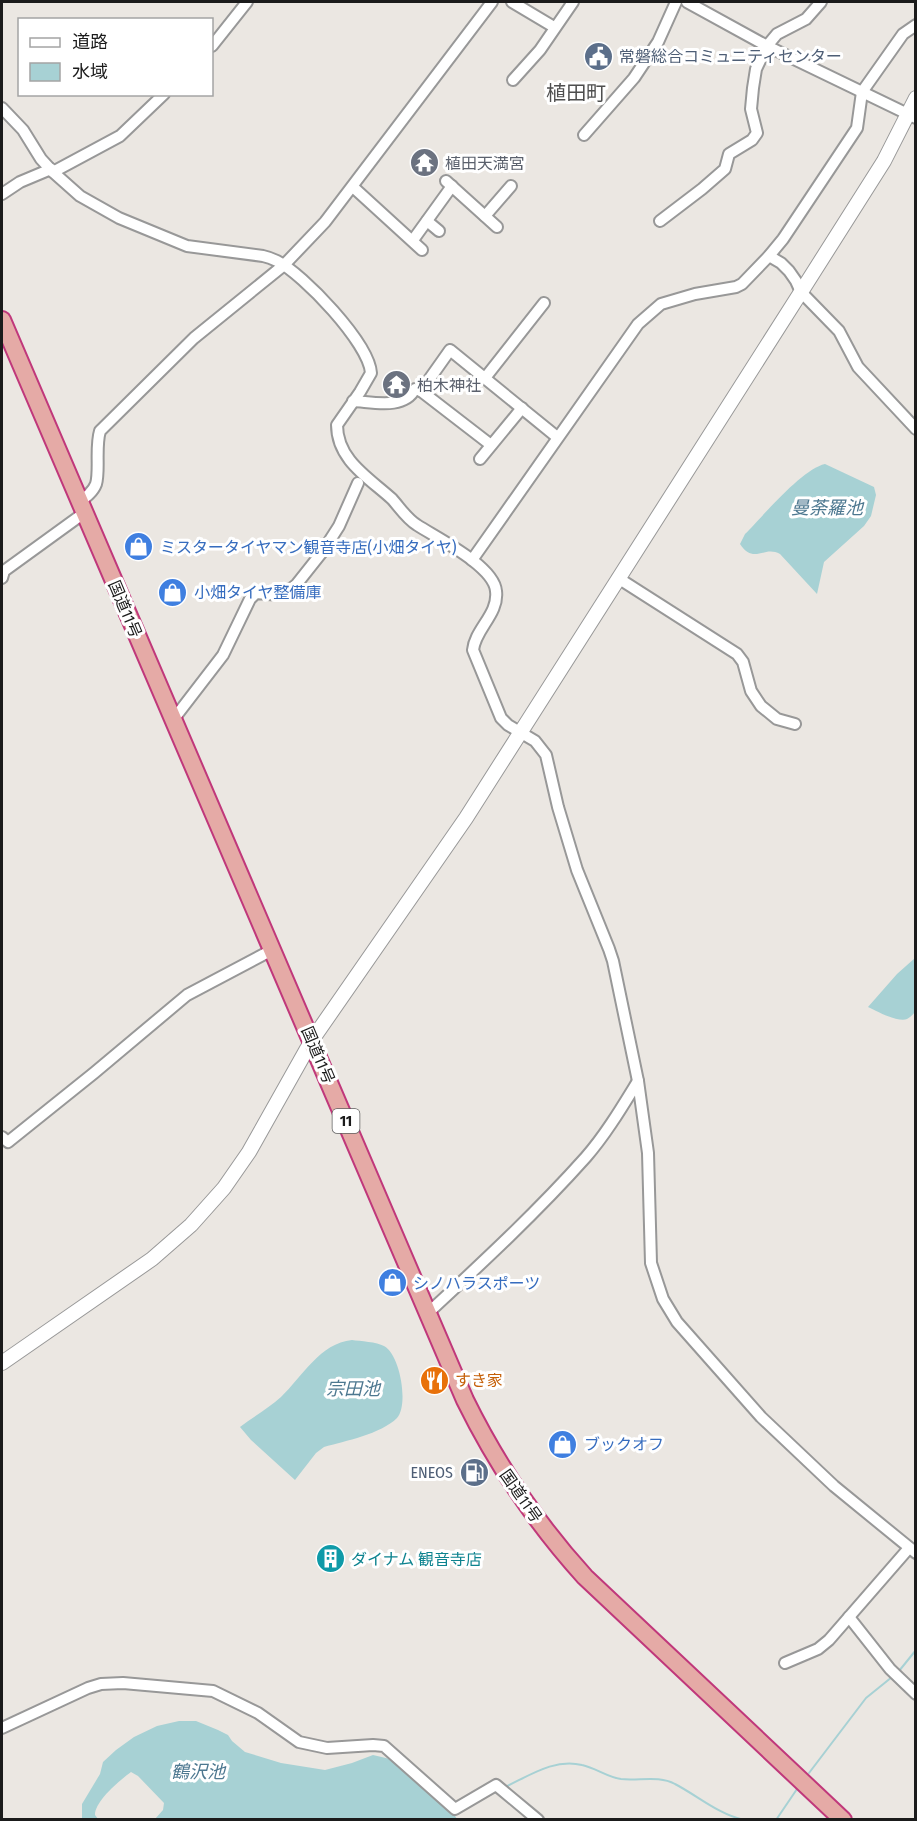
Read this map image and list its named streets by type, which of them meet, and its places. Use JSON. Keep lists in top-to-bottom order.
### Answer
{
  "streets": {
    "highway": ["国道11号", "11"]
  },
  "districts": ["植田町"],
  "water": ["曼荼羅池", "宗田池", "鶴沢池"],
  "places": {
    "public building": ["常磐総合コミュニティセンター"],
    "temple": ["植田天満宮", "柏木神社"],
    "shop": [
      "ミスタータイヤマン観音寺店(小畑タイヤ)",
      "小畑タイヤ整備庫",
      "シノハラスポーツ",
      "ブックオフ"
    ],
    "restaurant": ["すき家"],
    "fuel station": ["ENEOS"],
    "building": ["ダイナム 観音寺店"]
  },
  "legend": ["道路", "水域"]
}
